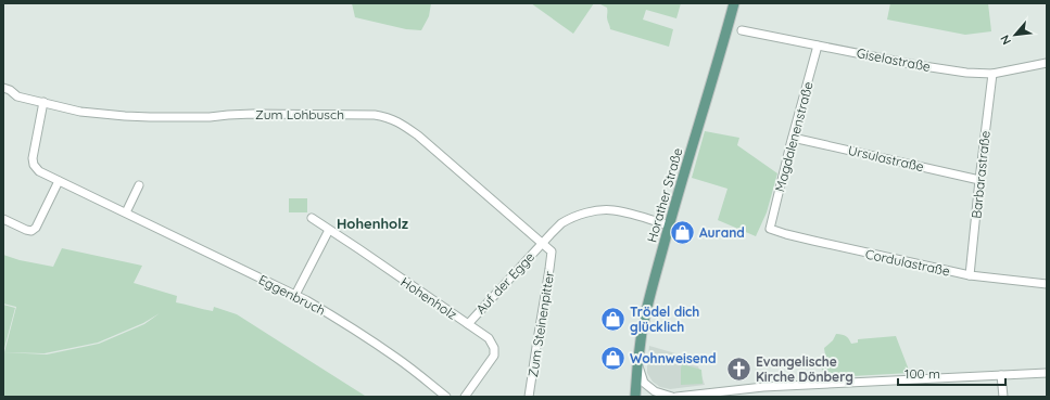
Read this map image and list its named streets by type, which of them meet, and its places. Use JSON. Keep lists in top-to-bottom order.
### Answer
{
  "streets": {
    "main road": ["Horather Straße"],
    "street": [
      "Giselastraße",
      "Zum Lohbusch",
      "Magdalenenstraße",
      "Ursulastraße",
      "Barbarastraße",
      "Cordulastraße",
      "Auf der Egge",
      "Eggenbruch",
      "Hohenholz",
      "Zum Steinenpitter"
    ]
  },
  "crossings": [
    ["Giselastraße", "Magdalenenstraße"],
    ["Giselastraße", "Barbarastraße"],
    ["Zum Lohbusch", "Auf der Egge"],
    ["Zum Lohbusch", "Eggenbruch"],
    ["Zum Lohbusch", "Zum Steinenpitter"],
    ["Magdalenenstraße", "Ursulastraße"],
    ["Magdalenenstraße", "Cordulastraße"],
    ["Ursulastraße", "Barbarastraße"],
    ["Barbarastraße", "Cordulastraße"],
    ["Horather Straße", "Auf der Egge"],
    ["Auf der Egge", "Hohenholz"]
  ],
  "districts": ["Hohenholz"],
  "places": {
    "shop": ["Aurand", "Trödel dich glücklich", "Wohnweisend"],
    "church": ["Evangelische Kirche Dönberg"]
  },
  "scale_bar": "100 m",
  "north": "bottom left"
}
